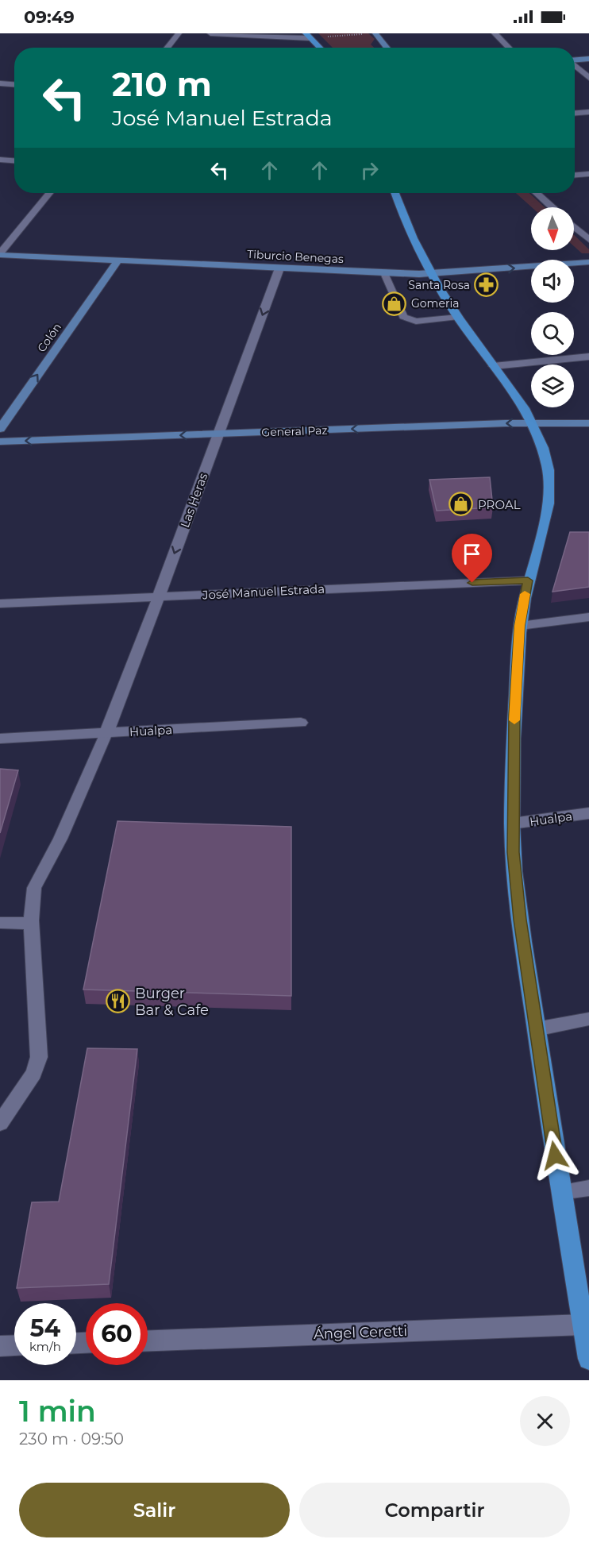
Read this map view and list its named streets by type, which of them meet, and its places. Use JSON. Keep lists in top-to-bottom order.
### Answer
{
  "streets": {
    "street": [
      "Tiburcio Benegas",
      "Colón",
      "General Paz",
      "Las Heras",
      "José Manuel Estrada",
      "Hualpa",
      "Ángel Ceretti"
    ]
  },
  "crossings": [
    ["Tiburcio Benegas", "Colón"],
    ["Tiburcio Benegas", "Las Heras"],
    ["General Paz", "Las Heras"],
    ["Las Heras", "José Manuel Estrada"],
    ["Las Heras", "Hualpa"]
  ],
  "one_way": ["General Paz", "Las Heras"],
  "places": {
    "pharmacy": ["Santa Rosa"],
    "shop": ["Gomeria", "PROAL"],
    "restaurant": ["Burger Bar & Cafe"]
  },
  "north": "bottom",
  "page": {
    "status": "09:49",
    "turn": ["210 m", "José Manuel Estrada"],
    "speed": "54 km/h",
    "limit": "60",
    "heading": ["1 min", "230 m · 09:50"],
    "buttons": ["Salir", "Compartir"]
  }
}
